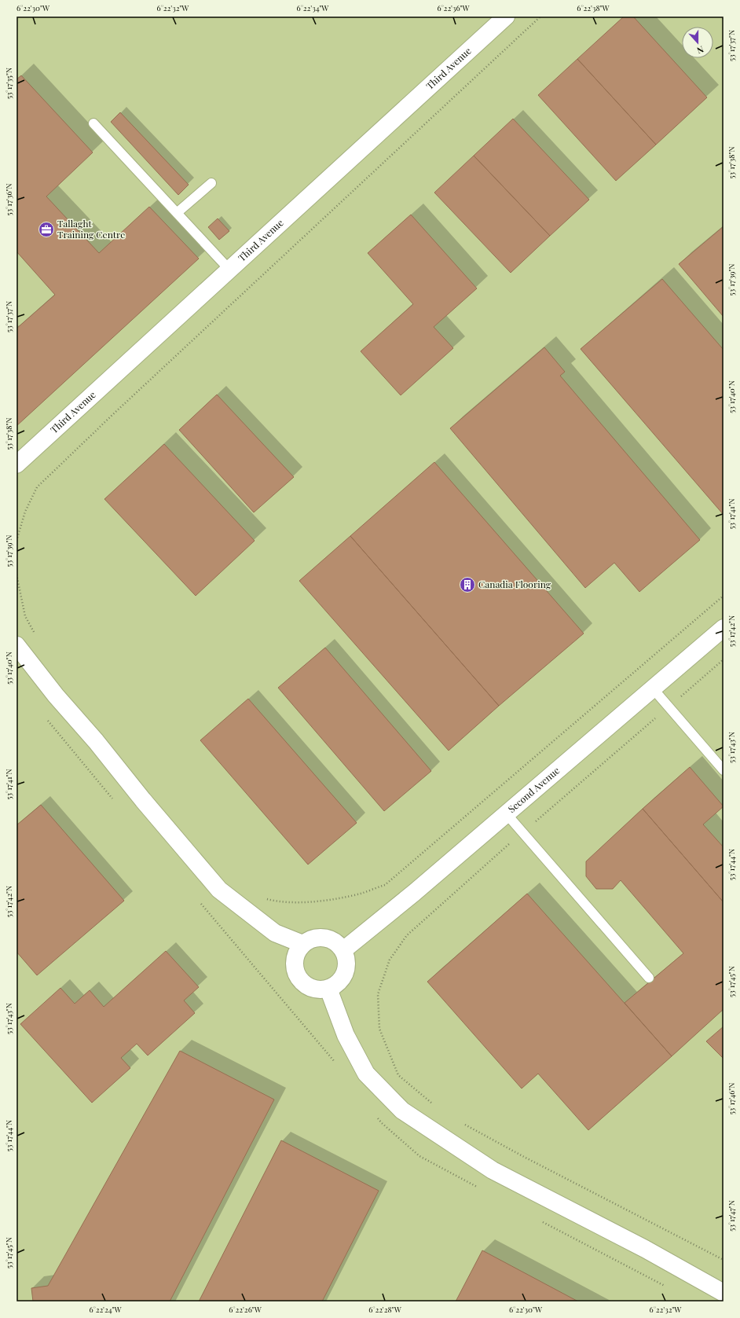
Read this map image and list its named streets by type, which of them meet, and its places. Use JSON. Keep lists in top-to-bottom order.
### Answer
{
  "streets": {
    "street": ["Third Avenue", "Second Avenue"]
  },
  "places": {
    "office": ["Tallaght Training Centre"],
    "building": ["Canadia Flooring"]
  },
  "north": "bottom",
  "coordinates": [
    "6°22'30\"W",
    "6°22'32\"W",
    "6°22'34\"W",
    "6°22'36\"W",
    "6°22'38\"W",
    "53°17'37\"N",
    "53°17'35\"N",
    "53°17'38\"N",
    "53°17'36\"N",
    "53°17'39\"N",
    "53°17'40\"N",
    "53°17'41\"N",
    "53°17'42\"N",
    "53°17'43\"N",
    "53°17'44\"N",
    "53°17'45\"N",
    "53°17'46\"N",
    "53°17'47\"N",
    "6°22'24\"W",
    "6°22'26\"W",
    "6°22'28\"W"
  ]
}
